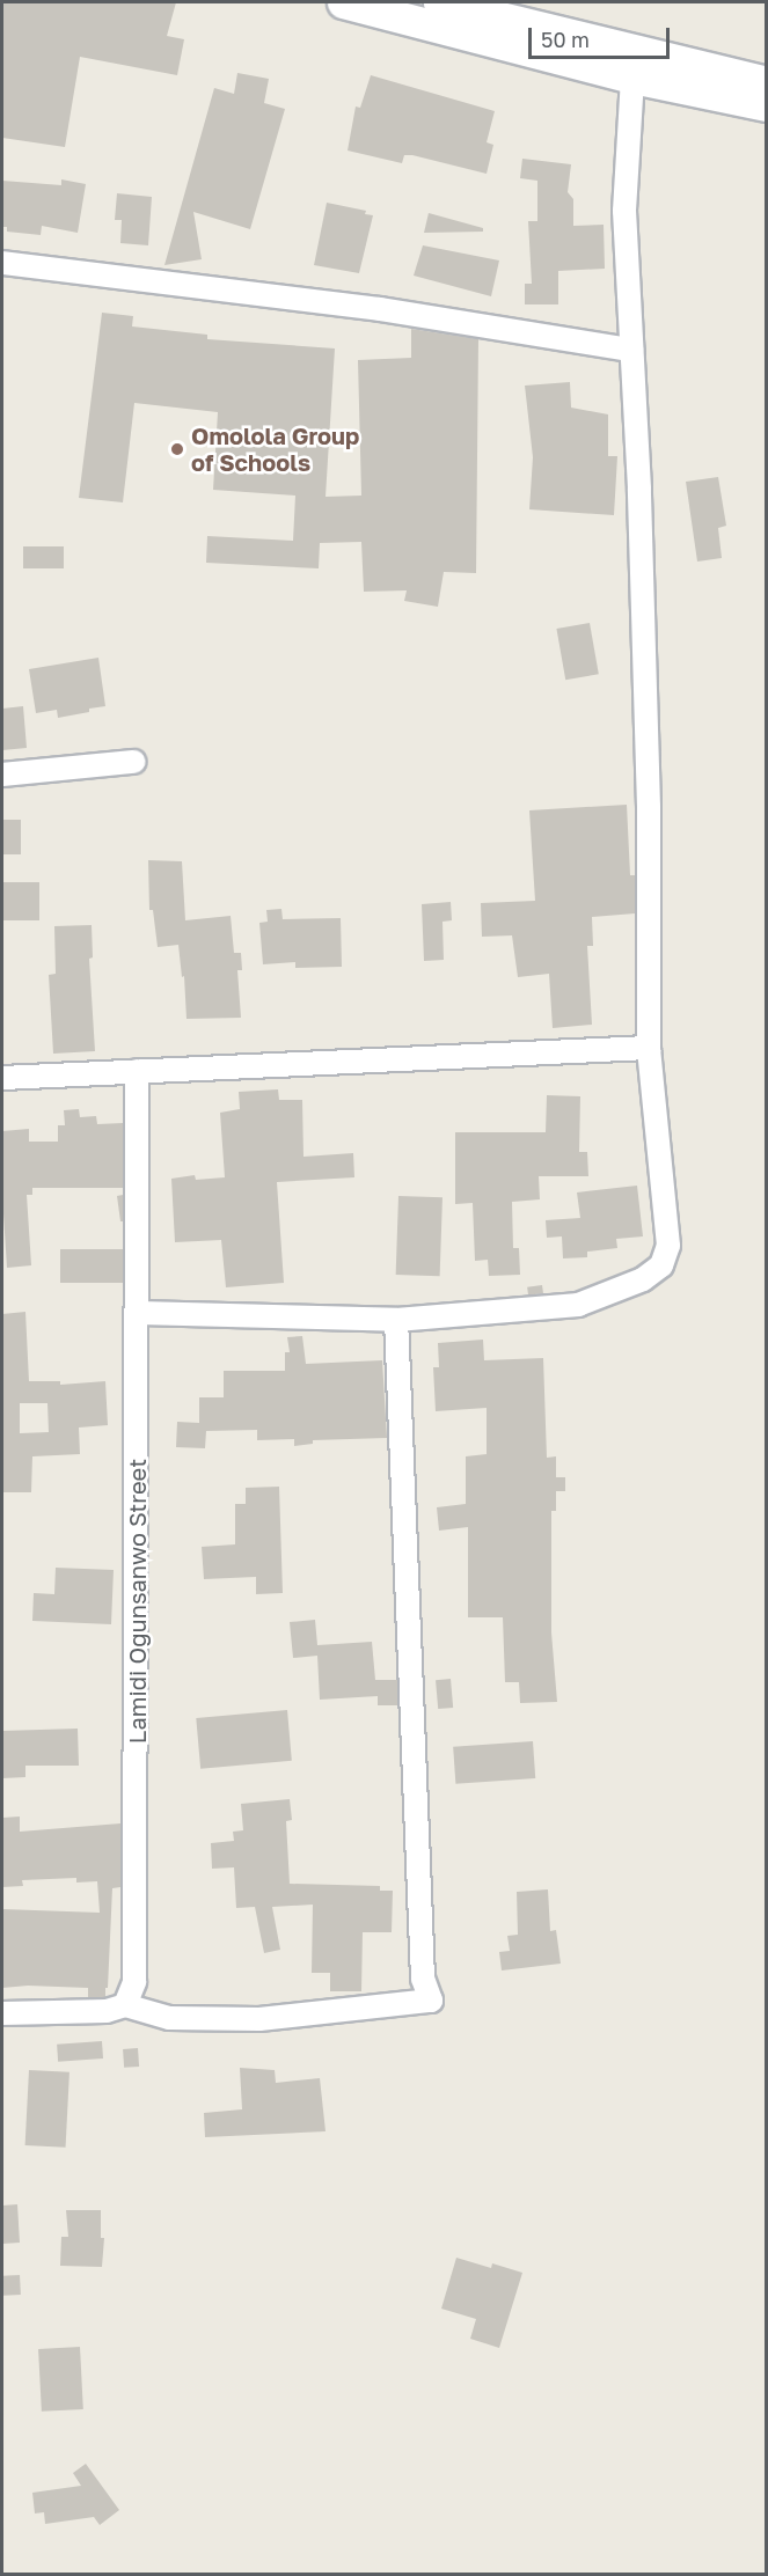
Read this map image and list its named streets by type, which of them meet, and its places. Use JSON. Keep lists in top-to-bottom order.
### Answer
{
  "streets": {
    "street": ["Lamidi Ogunsanwo Street"]
  },
  "places": ["Omolola Group of Schools"],
  "scale_bar": "50 m"
}
